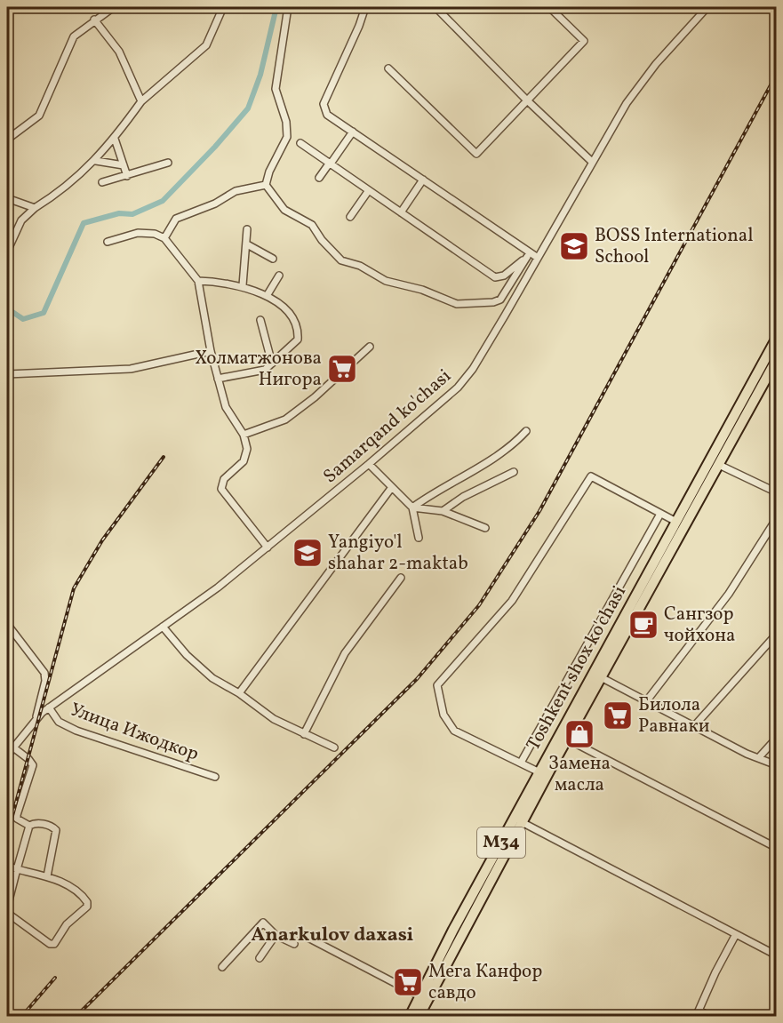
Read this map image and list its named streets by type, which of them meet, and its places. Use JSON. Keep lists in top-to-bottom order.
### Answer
{
  "streets": {
    "main road": ["Toshkent shox ko'chasi", "M34"],
    "street": ["Samarqand ko'chasi", "Улица Ижодкор"]
  },
  "crossings": [
    ["Samarqand ko'chasi", "Улица Ижодкор"]
  ],
  "districts": ["Anarkulov daxasi"],
  "places": {
    "school or university": ["BOSS International School", "Yangiyo'l shahar 2-maktab"],
    "supermarket": ["Холматжонова Нигора", "Билола Равнаки", "Мега Канфор савдо"],
    "cafe": ["Сангзор чойхона"],
    "shop": ["Замена масла"]
  }
}
